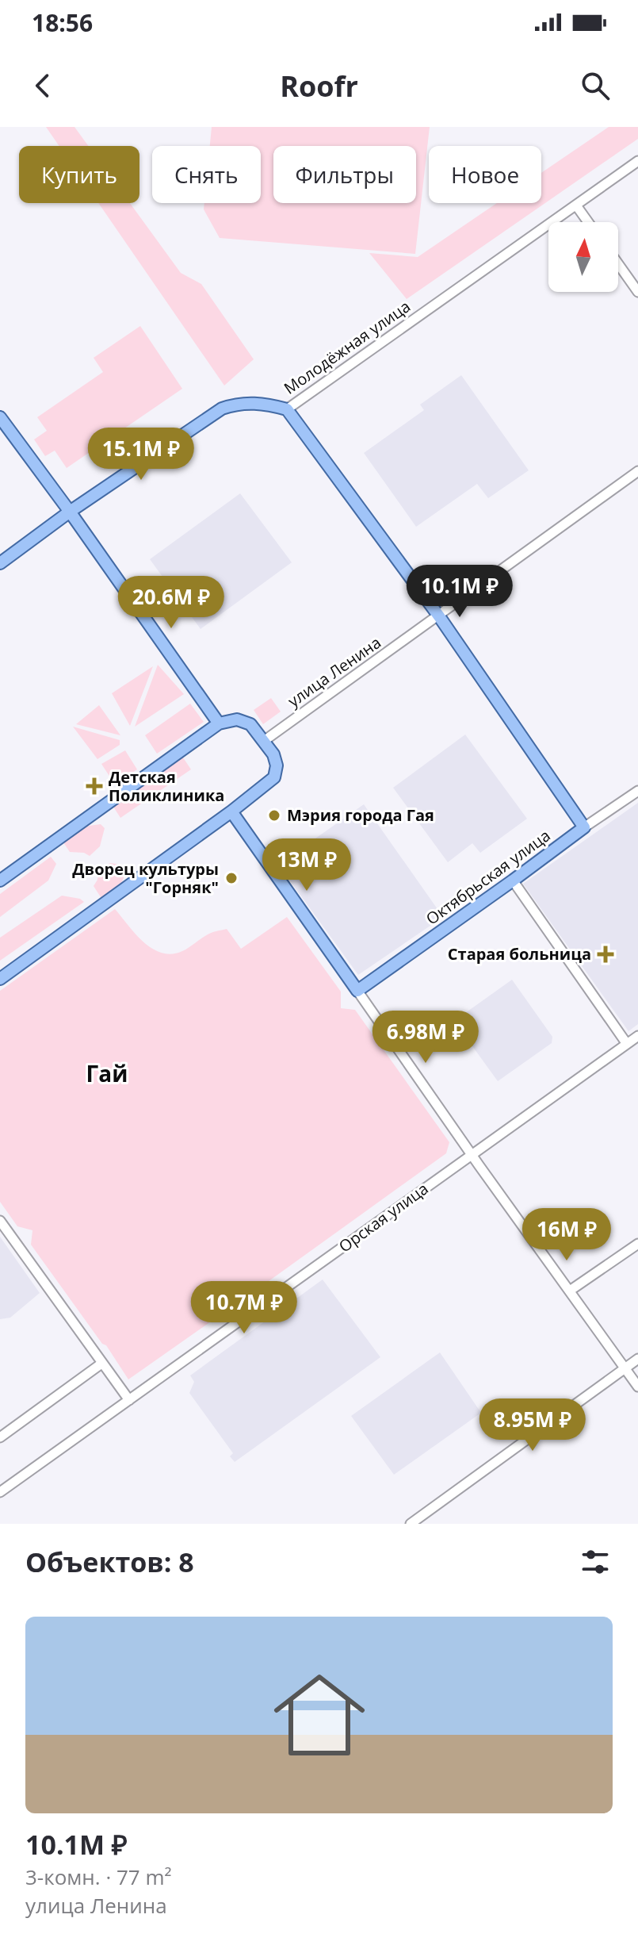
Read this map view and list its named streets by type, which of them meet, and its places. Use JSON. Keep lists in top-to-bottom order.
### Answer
{
  "streets": {
    "main road": ["Молодёжная улица", "Октябрьская улица"],
    "street": ["улица Ленина", "Орская улица"]
  },
  "districts": ["Гай"],
  "places": {
    "health": ["Детская Поликлиника", "Старая больница"],
    "other": ["Мэрия города Гая", "Дворец культуры \"Горняк\""]
  },
  "north": "top",
  "page": {
    "status": "18:56",
    "header": "Roofr",
    "chip": [
      "Купить",
      "Снять",
      "Фильтры",
      "Новое"
    ],
    "price": [
      "15.1M ₽",
      "10.1M ₽",
      "20.6M ₽",
      "13M ₽",
      "6.98M ₽",
      "16M ₽",
      "10.7M ₽",
      "8.95M ₽"
    ],
    "heading": "Объектов: 8",
    "list": [
      {
        "name": "10.1M ₽",
        "note": "3-комн. · 77 m² · улица Ленина"
      }
    ]
  }
}
